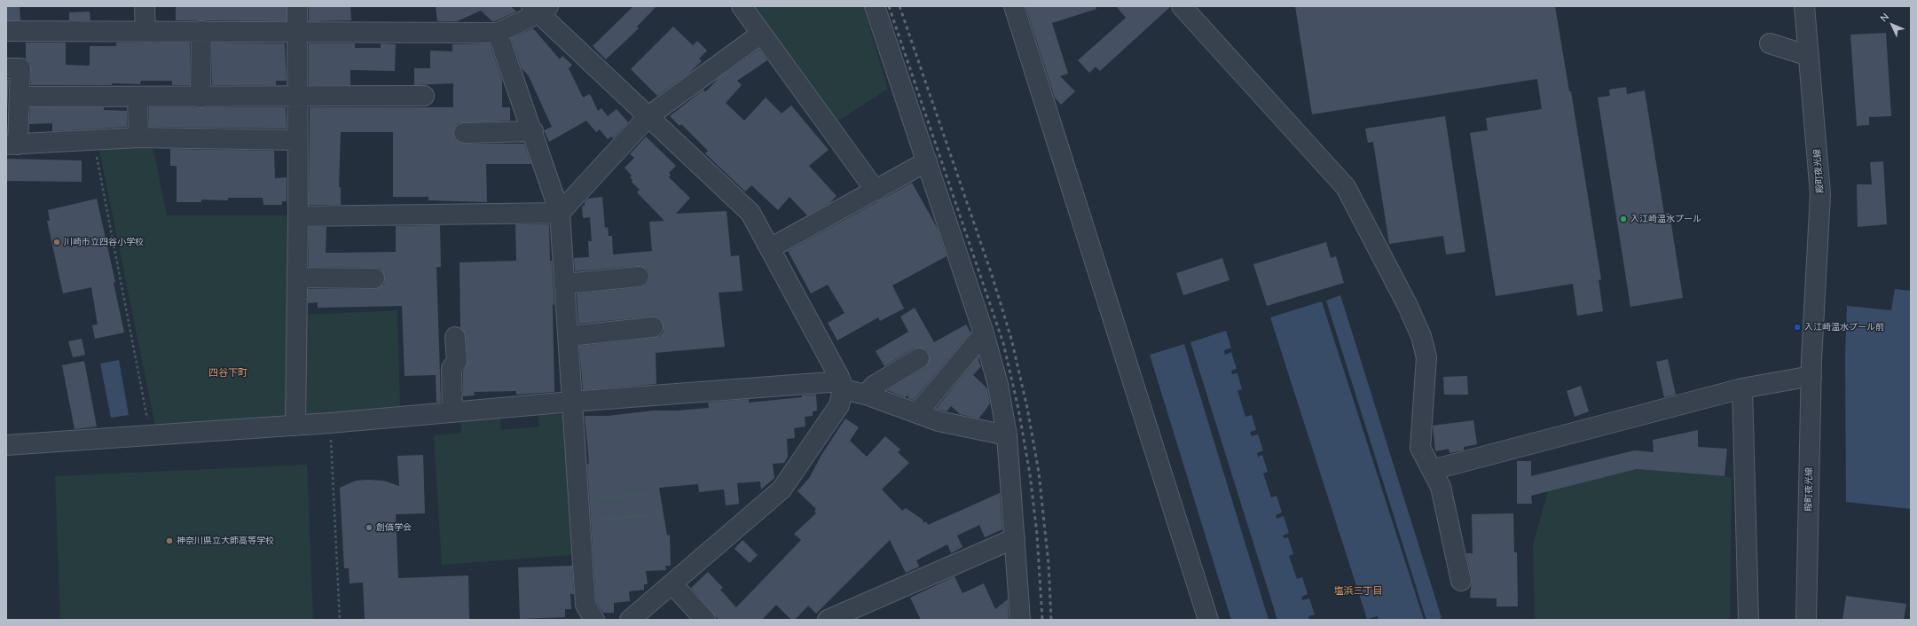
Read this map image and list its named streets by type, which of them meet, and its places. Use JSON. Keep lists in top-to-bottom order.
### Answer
{
  "streets": {
    "street": ["殿町夜光線"]
  },
  "districts": ["四谷下町", "塩浜三丁目"],
  "places": [
    "入江崎温水プール",
    "川崎市立四谷小学校",
    "入江崎温水プール前",
    "創価学会",
    "神奈川県立大師高等学校"
  ],
  "north": "top left"
}
